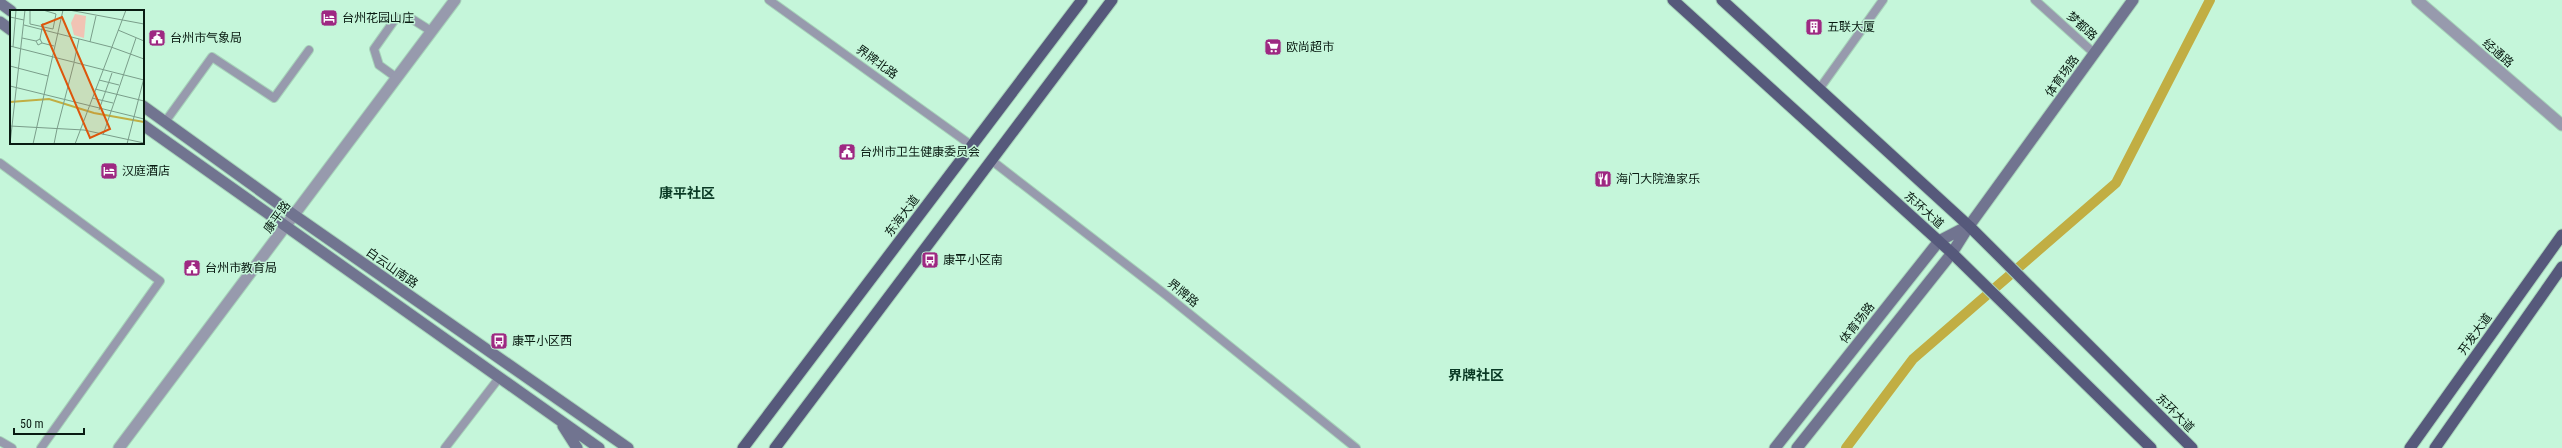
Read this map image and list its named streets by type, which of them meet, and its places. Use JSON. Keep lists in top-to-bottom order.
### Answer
{
  "streets": {
    "main road": [
      "体育场路",
      "东环大道",
      "东海大道",
      "白云山南路",
      "开发大道"
    ],
    "street": [
      "梦都路",
      "经通路",
      "界牌北路",
      "康平路",
      "界牌路"
    ]
  },
  "crossings": [
    ["梦都路", "体育场路"],
    ["界牌北路", "东海大道"],
    ["体育场路", "东环大道"],
    ["康平路", "白云山南路"]
  ],
  "districts": ["康平社区", "界牌社区"],
  "places": {
    "hotel": ["台州花园山庄", "汉庭酒店"],
    "building": ["五联大厦"],
    "public building": ["台州市气象局", "台州市卫生健康委员会", "台州市教育局"],
    "supermarket": ["欧尚超市"],
    "restaurant": ["海门大院渔家乐"],
    "bus stop": ["康平小区南", "康平小区西"]
  },
  "scale_bar": "50 m"
}
